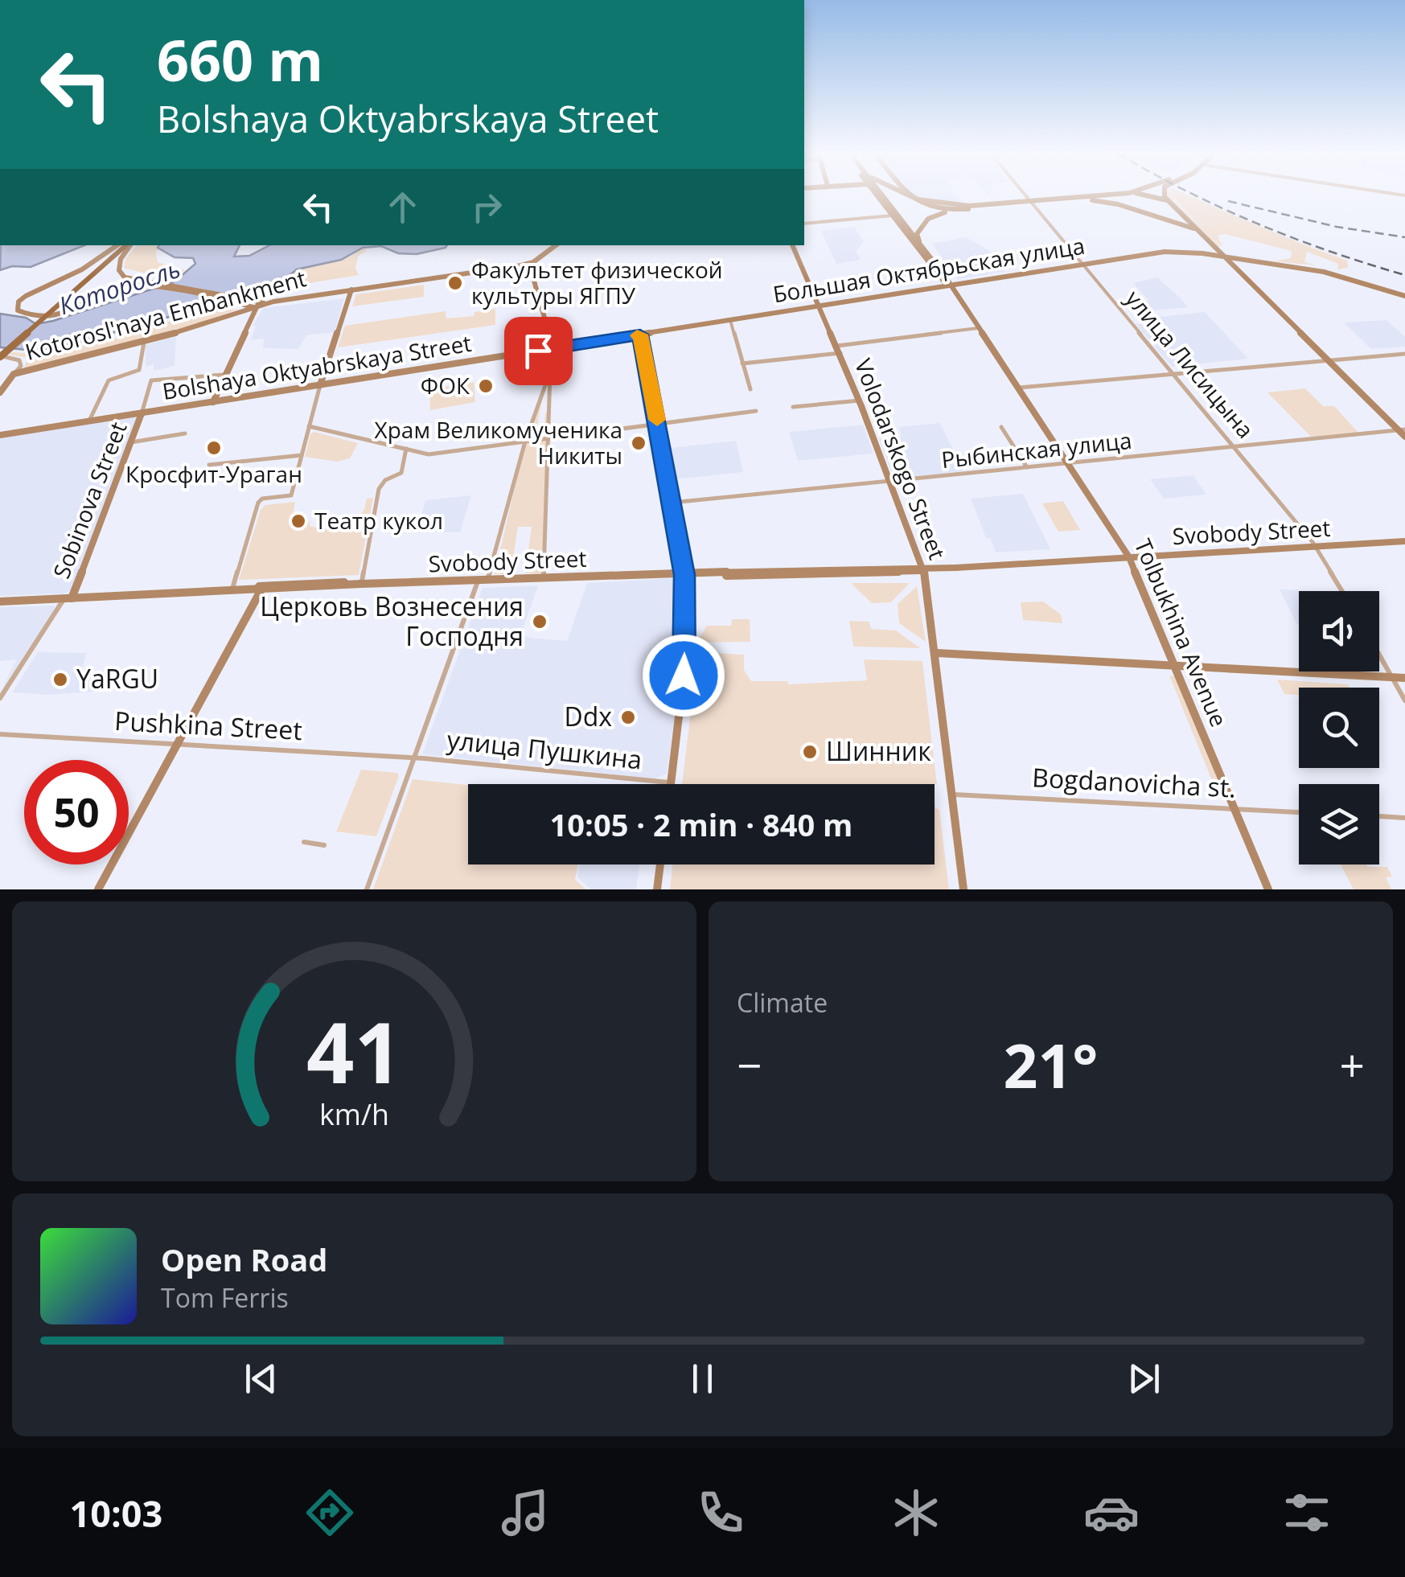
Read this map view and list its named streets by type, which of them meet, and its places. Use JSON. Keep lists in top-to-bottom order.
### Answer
{
  "streets": {
    "main road": [
      "Большая Октябрьская улица",
      "Kotorosl'naya Embankment",
      "Bolshaya Oktyabrskaya Street",
      "Volodarskogo Street",
      "Sobinova Street",
      "Svobody Street",
      "Tolbukhina Avenue"
    ],
    "street": [
      "улица Лисицына",
      "Рыбинская улица",
      "Pushkina Street",
      "улица Пушкина",
      "Bogdanovicha st."
    ]
  },
  "crossings": [
    ["Большая Октябрьская улица", "улица Лисицына"],
    ["Большая Октябрьская улица", "Bolshaya Oktyabrskaya Street"],
    ["Большая Октябрьская улица", "Volodarskogo Street"],
    ["Большая Октябрьская улица", "Tolbukhina Avenue"],
    ["улица Лисицына", "Рыбинская улица"],
    ["улица Лисицына", "Svobody Street"],
    ["Bolshaya Oktyabrskaya Street", "Sobinova Street"],
    ["Рыбинская улица", "Volodarskogo Street"],
    ["Рыбинская улица", "Tolbukhina Avenue"],
    ["Volodarskogo Street", "Svobody Street"],
    ["Volodarskogo Street", "Bogdanovicha st."],
    ["Sobinova Street", "Svobody Street"],
    ["Svobody Street", "Tolbukhina Avenue"],
    ["Tolbukhina Avenue", "Bogdanovicha st."],
    ["Pushkina Street", "улица Пушкина"]
  ],
  "water": ["Которосль"],
  "places": [
    "Факультет физической культуры ЯГПУ",
    "ФОК",
    "Храм Великомученика Никиты",
    "Кросфит-Ураган",
    "Театр кукол",
    "Церковь Вознесения Господня",
    "YaRGU",
    "Ddx",
    "Шинник"
  ],
  "page": {
    "turn": ["660 m", "Bolshaya Oktyabrskaya Street"],
    "limit": "50",
    "trip": "10:05 · 2 min · 840 m",
    "tile": "Climate",
    "heat": ["−", "21°", "+"],
    "song": ["Open Road", "Tom Ferris"],
    "tabs": "10:03",
    "gauge": ["41", "km/h"]
  }
}
